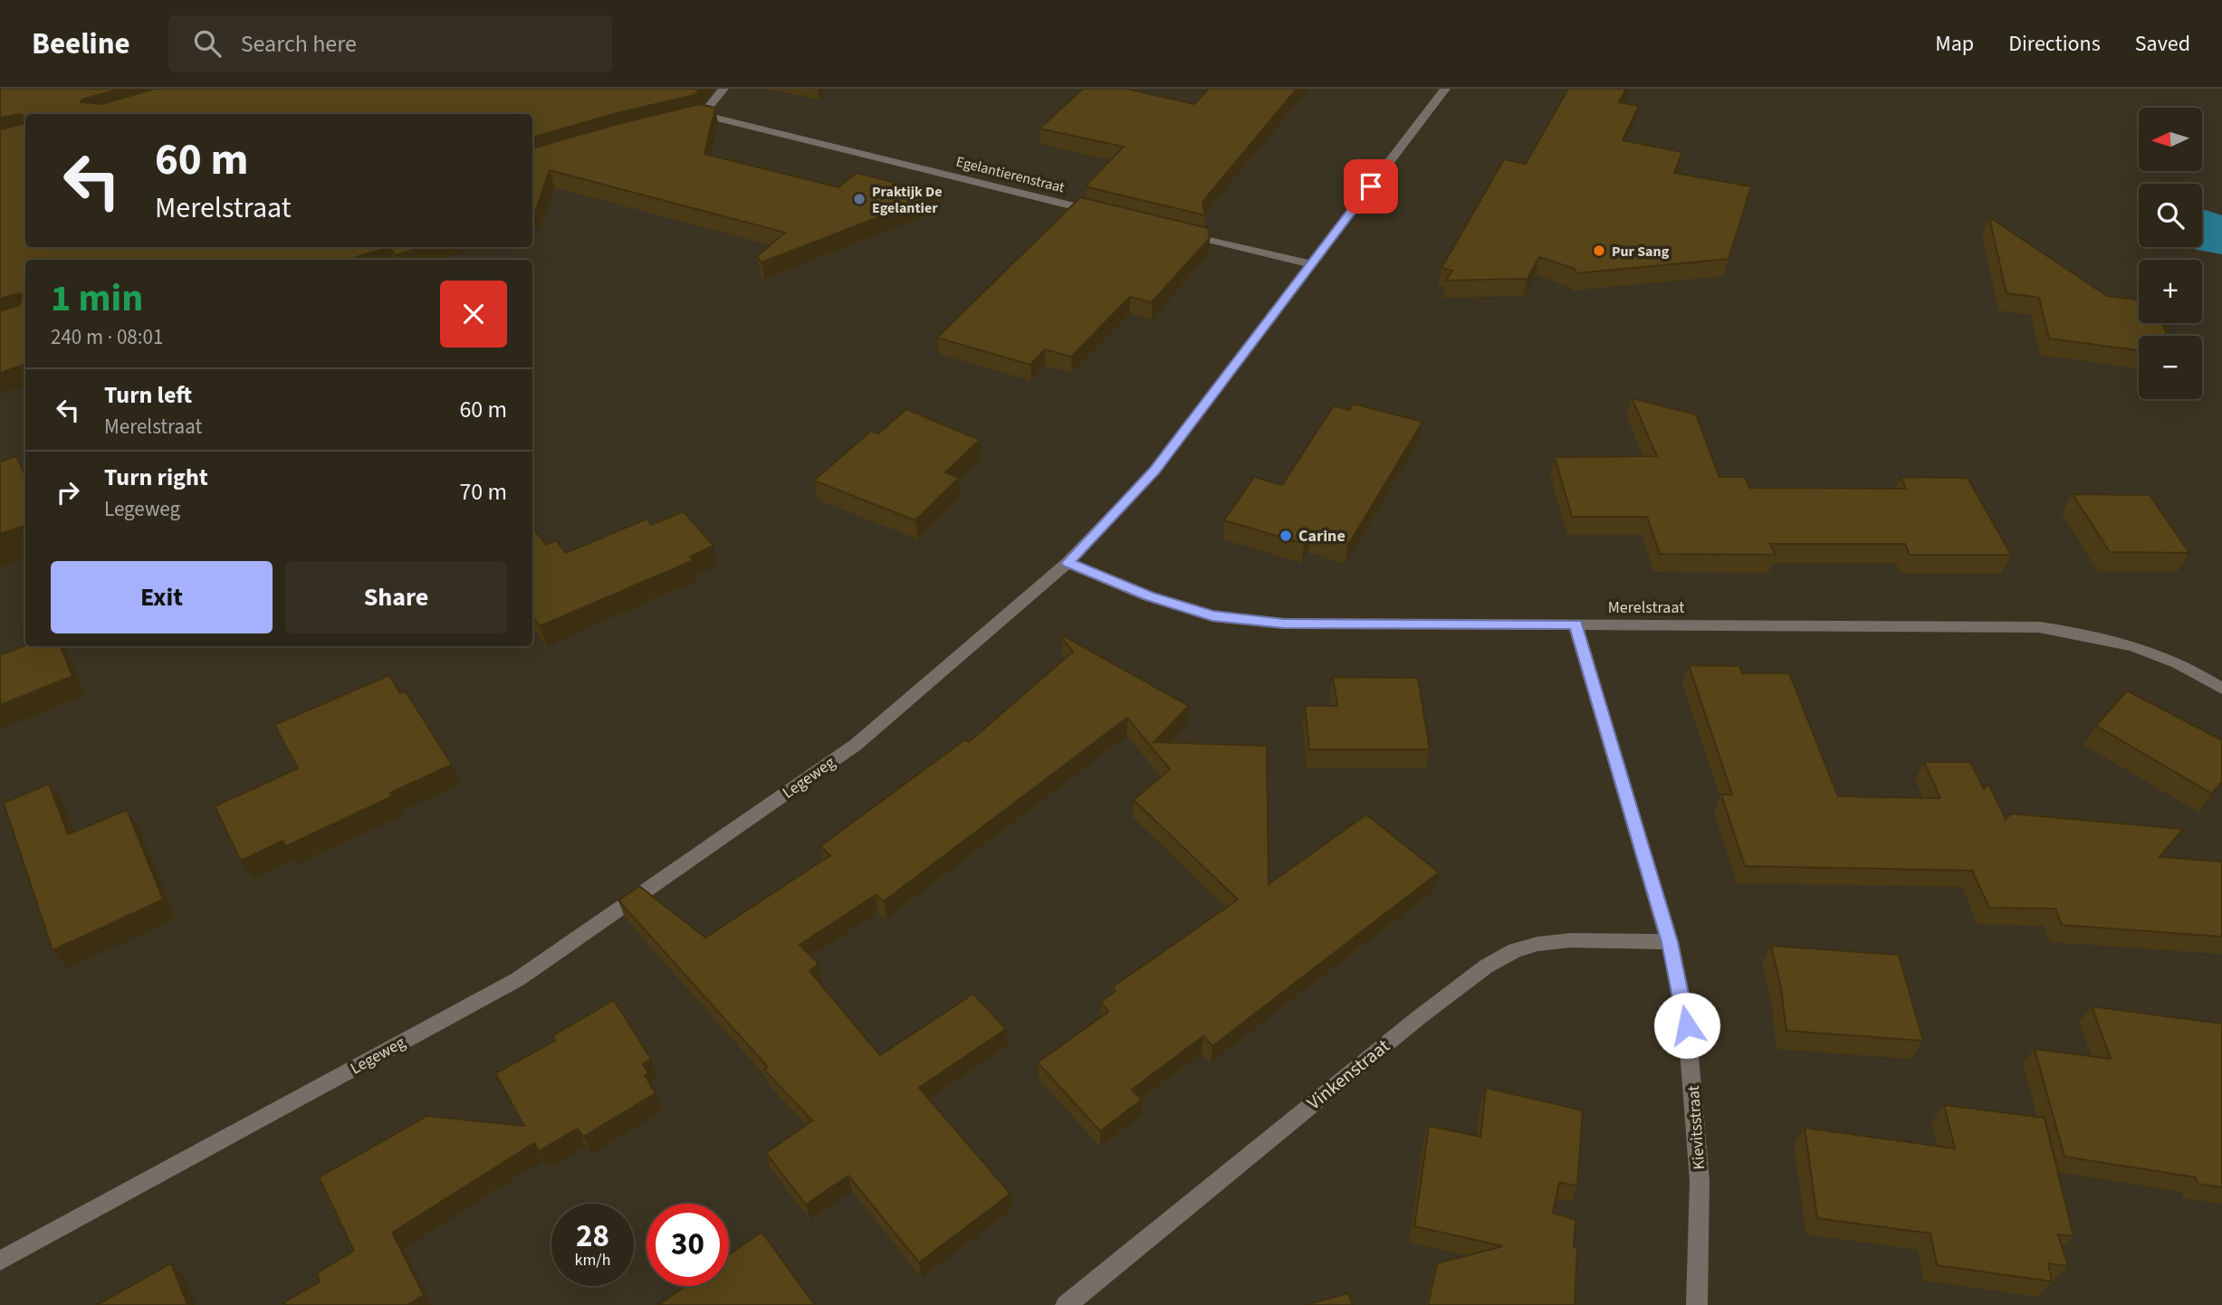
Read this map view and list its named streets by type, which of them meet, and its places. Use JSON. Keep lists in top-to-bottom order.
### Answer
{
  "streets": {
    "street": [
      "Egelantierenstraat",
      "Merelstraat",
      "Legeweg",
      "Vinkenstraat",
      "Kievitsstraat"
    ]
  },
  "crossings": [
    ["Merelstraat", "Legeweg"],
    ["Merelstraat", "Kievitsstraat"],
    ["Vinkenstraat", "Kievitsstraat"]
  ],
  "places": ["Praktijk De Egelantier", "Pur Sang", "Carine"],
  "north": "left",
  "page": {
    "header": "Beeline",
    "search": "Search here",
    "nav": ["Map", "Directions", "Saved"],
    "map_buttons": ["+", "−"],
    "turn": ["60 m", "Merelstraat"],
    "heading": ["1 min", "240 m · 08:01"],
    "list": [
      {
        "name": "Turn left",
        "note": "Merelstraat",
        "value": "60 m"
      },
      {
        "name": "Turn right",
        "note": "Legeweg",
        "value": "70 m"
      }
    ],
    "buttons": ["Exit", "Share"],
    "speed": "28 km/h",
    "limit": "30"
  }
}
